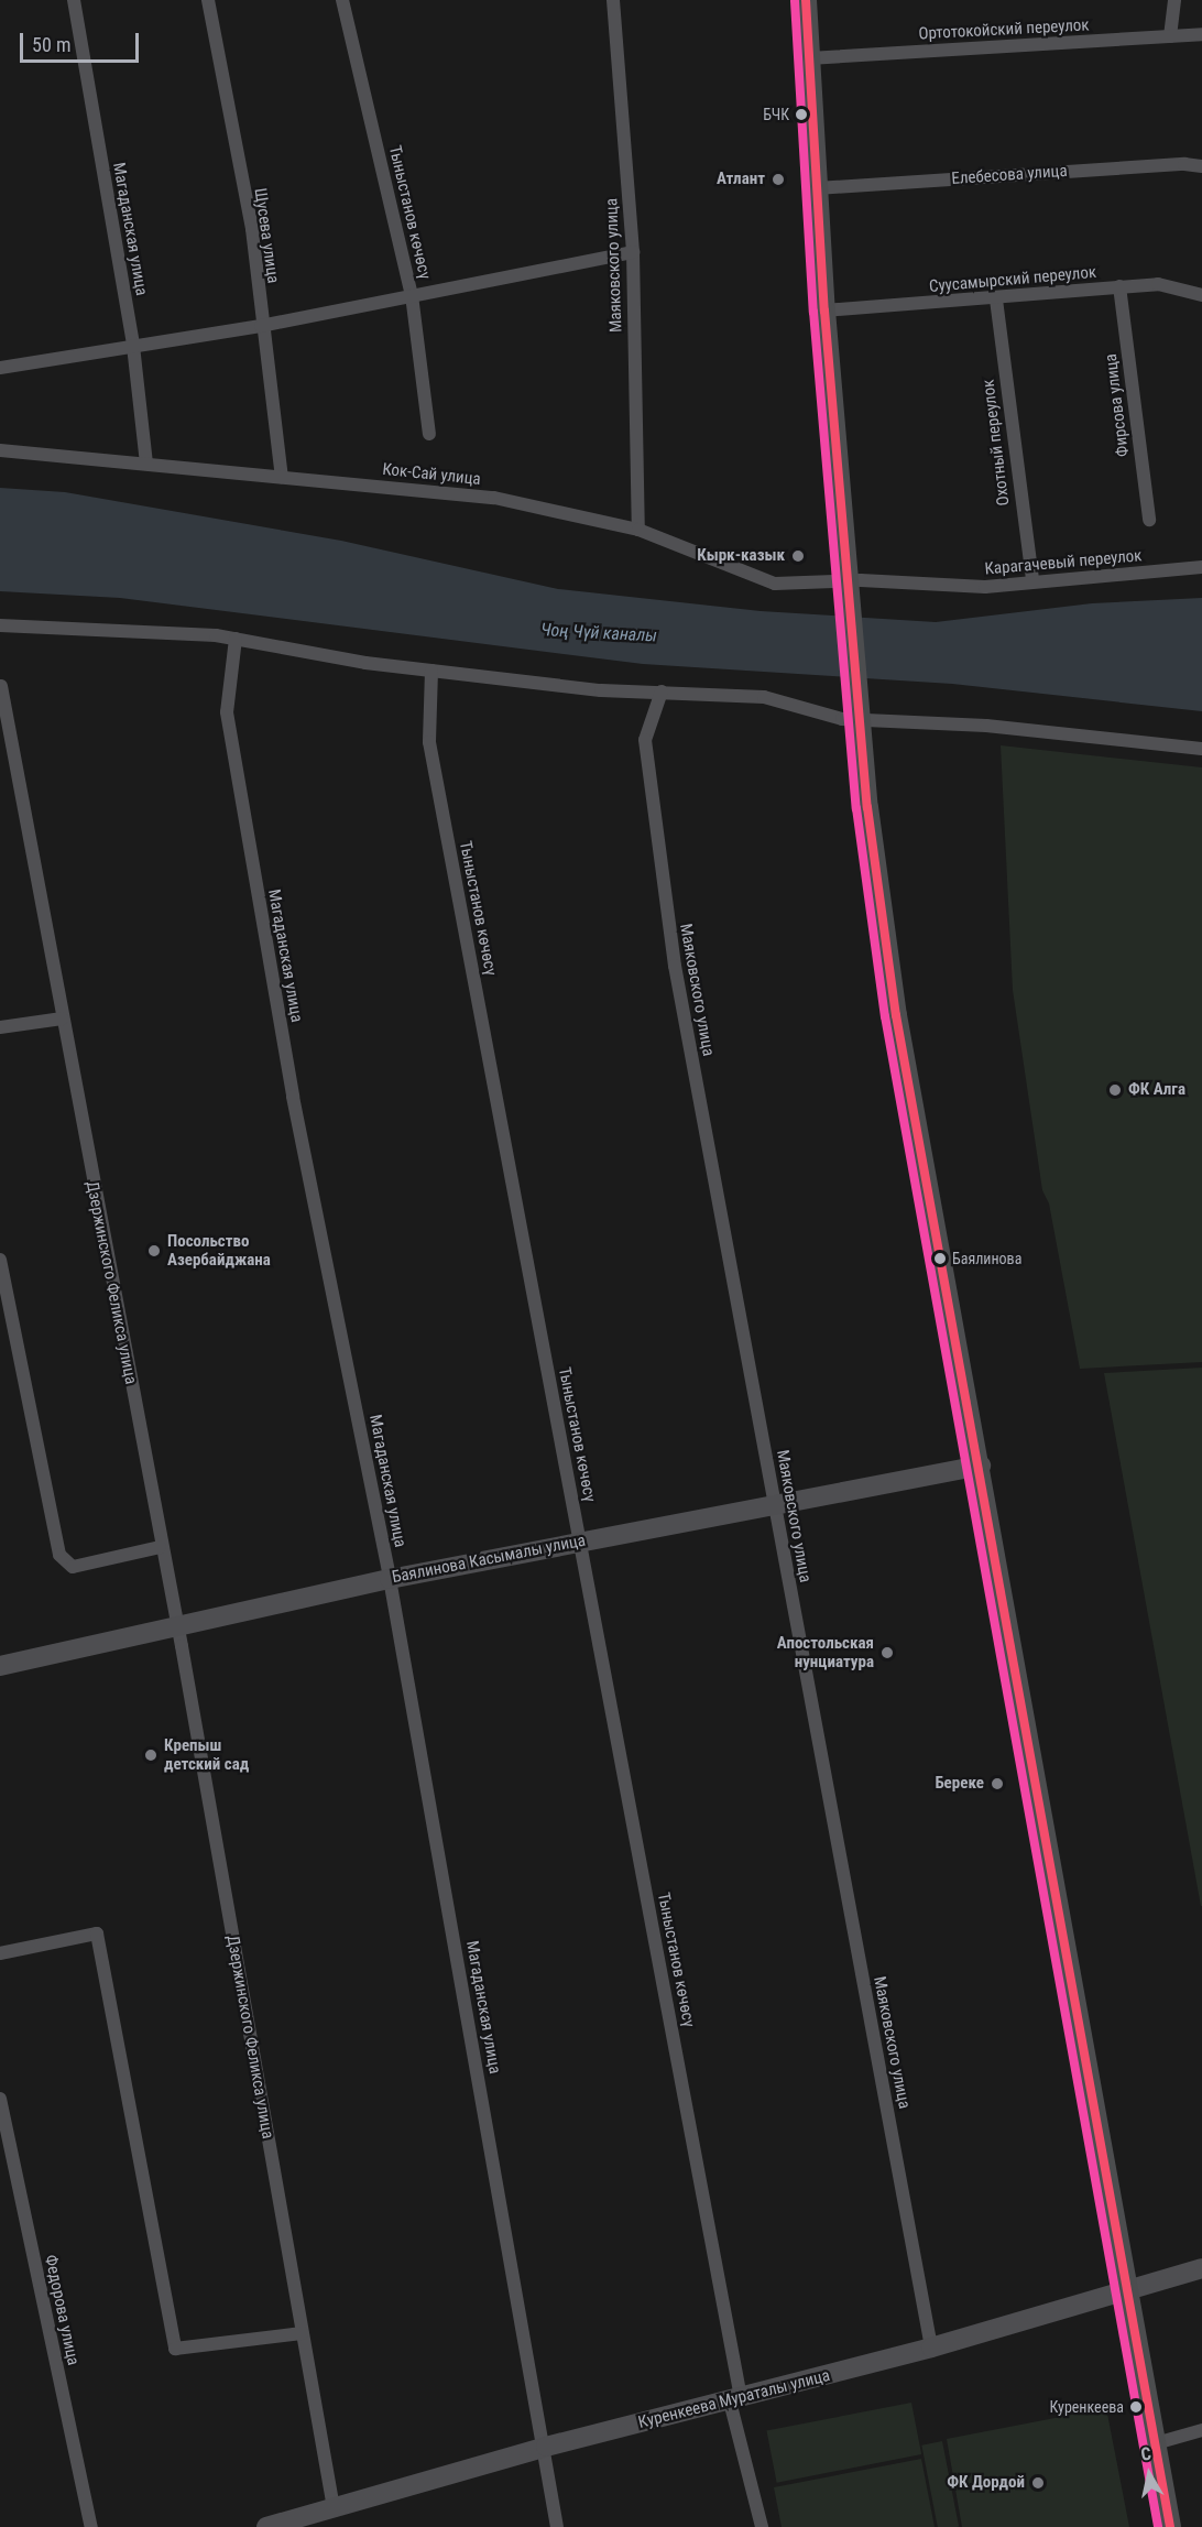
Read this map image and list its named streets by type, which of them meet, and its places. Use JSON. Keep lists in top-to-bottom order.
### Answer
{
  "streets": {
    "main road": ["Баялинова Касымалы улица", "Куренкеева Мураталы улица"],
    "street": [
      "Ортотокойский переулок",
      "Елебесова улица",
      "Тыныстанов көчөсү",
      "Магаданская улица",
      "Щусева улица",
      "Маяковского улица",
      "Суусамырский переулок",
      "Фирсова улица",
      "Охотный переулок",
      "Кок-Сай улица",
      "Карагачевый переулок",
      "Дзержинского Феликса улица",
      "Федорова улица"
    ]
  },
  "crossings": [
    ["Тыныстанов көчөсү", "Баялинова Касымалы улица"],
    ["Тыныстанов көчөсү", "Куренкеева Мураталы улица"],
    ["Магаданская улица", "Кок-Сай улица"],
    ["Магаданская улица", "Баялинова Касымалы улица"],
    ["Магаданская улица", "Куренкеева Мураталы улица"],
    ["Щусева улица", "Кок-Сай улица"],
    ["Маяковского улица", "Кок-Сай улица"],
    ["Маяковского улица", "Баялинова Касымалы улица"],
    ["Маяковского улица", "Куренкеева Мураталы улица"],
    ["Суусамырский переулок", "Фирсова улица"],
    ["Суусамырский переулок", "Охотный переулок"],
    ["Охотный переулок", "Карагачевый переулок"],
    ["Кок-Сай улица", "Карагачевый переулок"],
    ["Дзержинского Феликса улица", "Баялинова Касымалы улица"],
    ["Дзержинского Феликса улица", "Куренкеева Мураталы улица"]
  ],
  "water": ["Чоң Чүй каналы"],
  "places": [
    "БЧК",
    "Атлант",
    "Кырк-казык",
    "ФК Алга",
    "Посольство Азербайджана",
    "Баялинова",
    "Апостольская нунциатура",
    "Крепыш детский сад",
    "Береке",
    "Куренкеева",
    "ФК Дордой"
  ],
  "scale_bar": "50 m",
  "north": "top"
}
